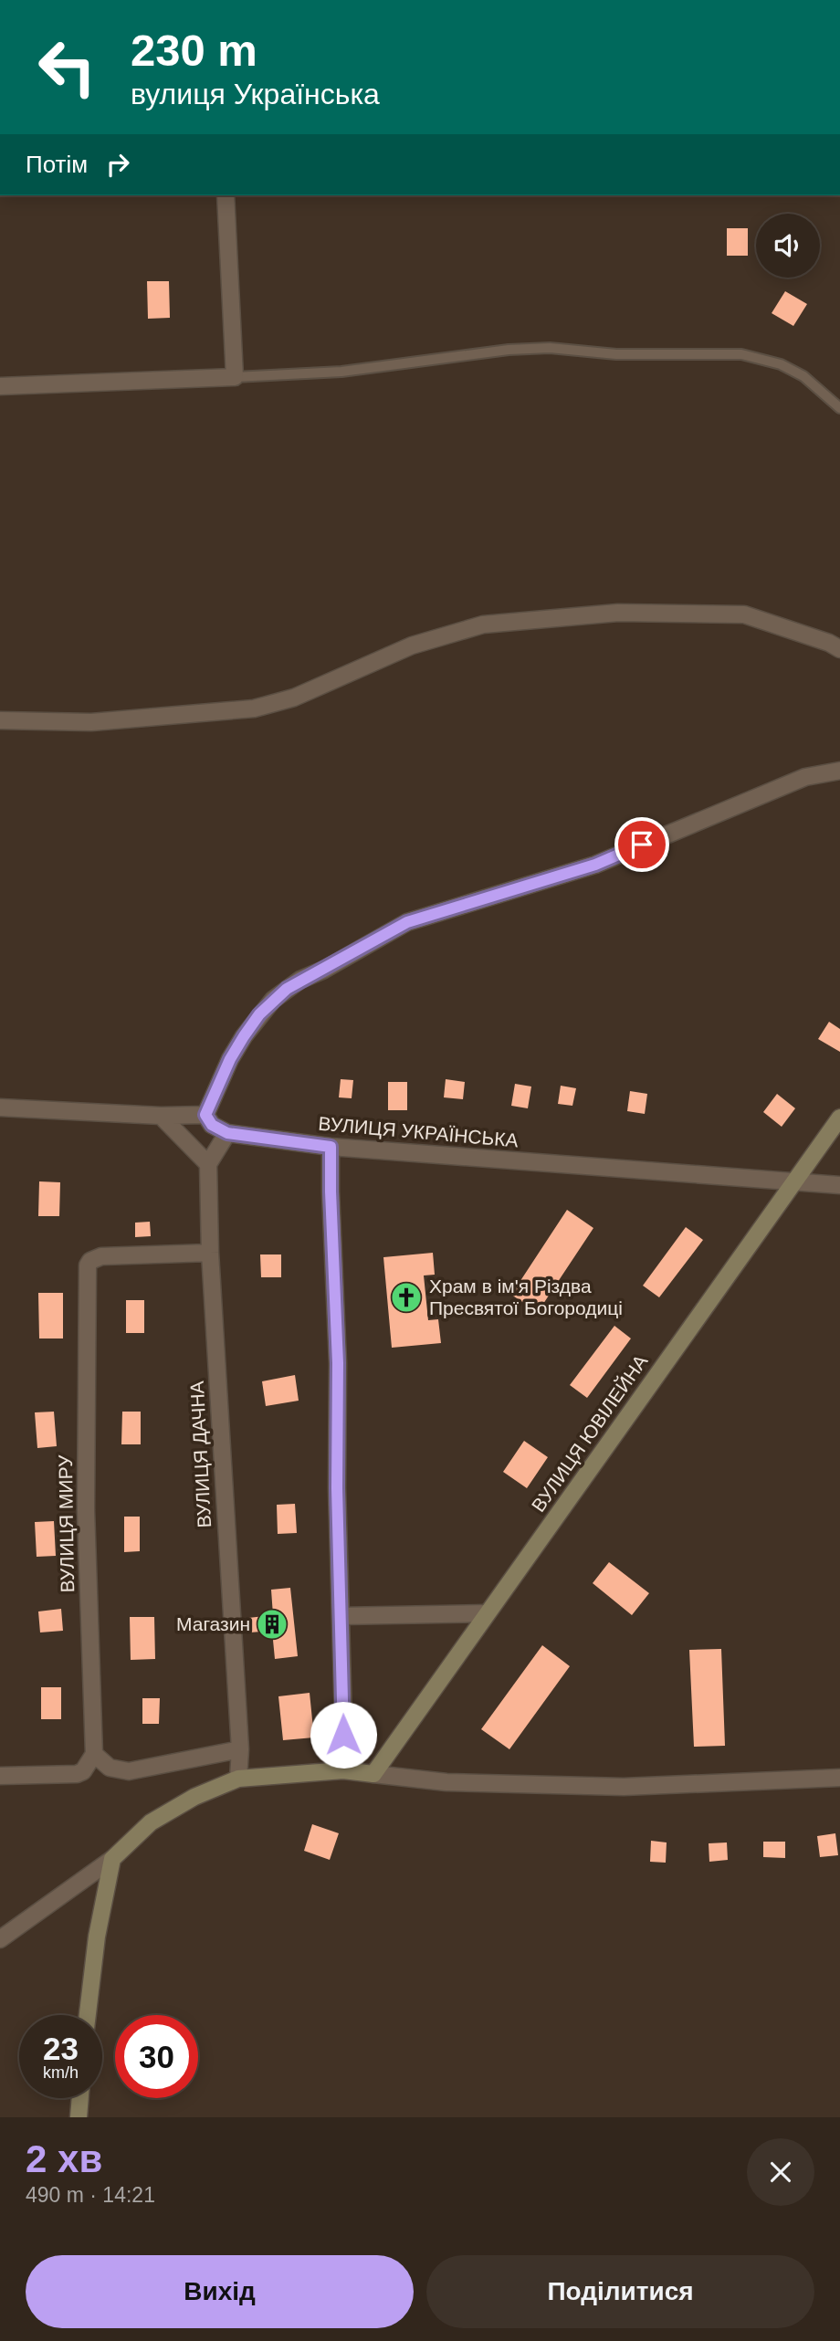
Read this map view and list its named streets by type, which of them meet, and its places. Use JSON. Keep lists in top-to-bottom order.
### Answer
{
  "streets": {
    "street": [
      "ВУЛИЦЯ УКРАЇНСЬКА",
      "ВУЛИЦЯ ЮВІЛЕЙНА",
      "ВУЛИЦЯ ДАЧНА",
      "ВУЛИЦЯ МИРУ"
    ]
  },
  "crossings": [
    ["ВУЛИЦЯ УКРАЇНСЬКА", "ВУЛИЦЯ ЮВІЛЕЙНА"],
    ["ВУЛИЦЯ ДАЧНА", "ВУЛИЦЯ МИРУ"]
  ],
  "places": {
    "church": ["Храм в ім'я Різдва Пресвятої Богородиці"],
    "building": ["Магазин"]
  },
  "page": {
    "turn": ["230 m", "вулиця Українська"],
    "then": "Потім",
    "speed": "23 km/h",
    "limit": "30",
    "heading": ["2 хв", "490 m · 14:21"],
    "buttons": ["Вихід", "Поділитися"]
  }
}
